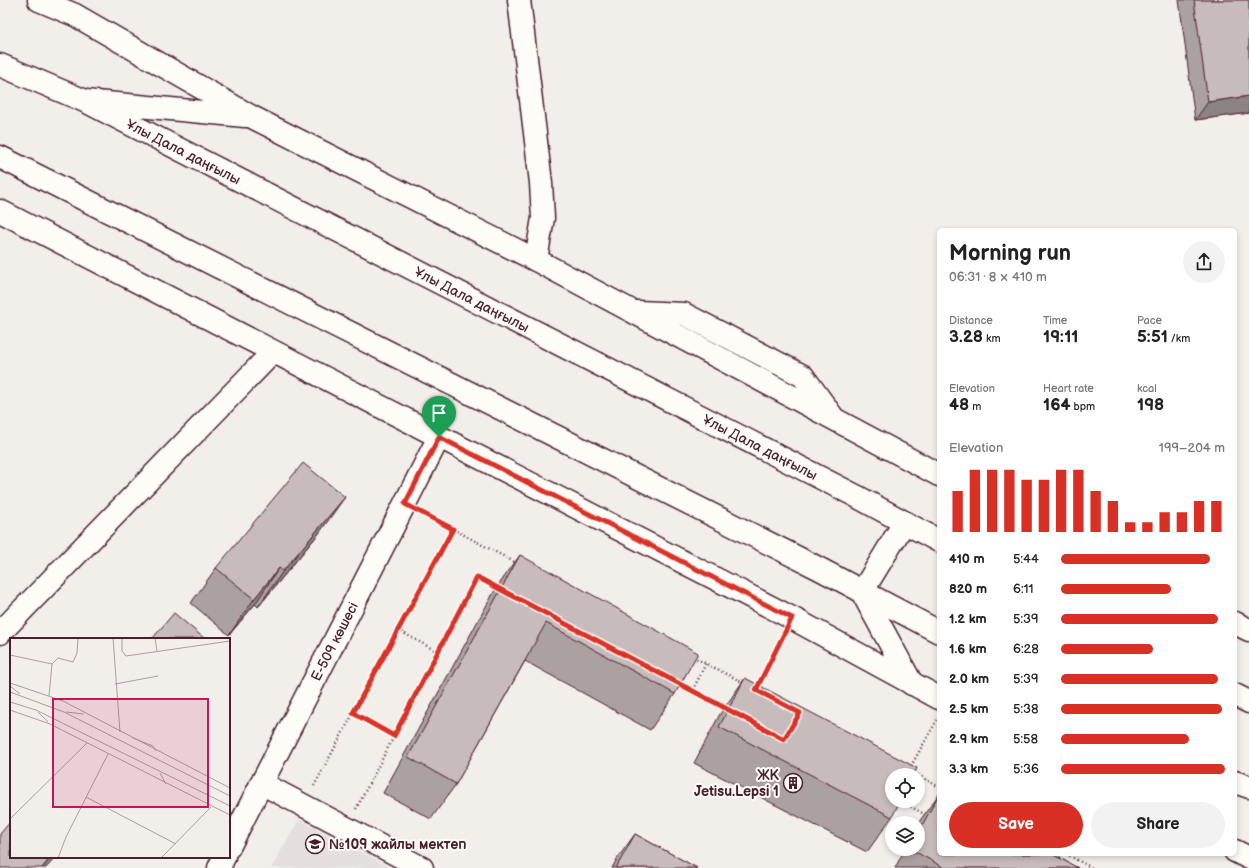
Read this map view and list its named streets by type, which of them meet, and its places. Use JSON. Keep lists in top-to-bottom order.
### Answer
{
  "streets": {
    "street": ["Ұлы Дала даңғылы", "Е-509 көшесі"]
  },
  "places": {
    "building": ["ЖК Jetisu.Lepsi 1"],
    "school or university": ["№109 жайлы мектеп"]
  },
  "page": {
    "heading": ["Morning run", "06:31 · 8 × 410 m"],
    "stats": [
      ["Distance", "3.28 km"],
      ["Time", "19:11"],
      ["Pace", "5:51 /km"],
      ["Elevation", "48 m"],
      ["Heart rate", "164 bpm"],
      ["kcal", "198"]
    ],
    "chart": ["Elevation", "199–204 m"],
    "list": [
      {
        "name": "410 m",
        "note": "5:44"
      },
      {
        "name": "820 m",
        "note": "6:11"
      },
      {
        "name": "1.2 km",
        "note": "5:39"
      },
      {
        "name": "1.6 km",
        "note": "6:28"
      },
      {
        "name": "2.0 km",
        "note": "5:39"
      },
      {
        "name": "2.5 km",
        "note": "5:38"
      },
      {
        "name": "2.9 km",
        "note": "5:58"
      },
      {
        "name": "3.3 km",
        "note": "5:36"
      }
    ],
    "buttons": ["Save", "Share"]
  }
}
